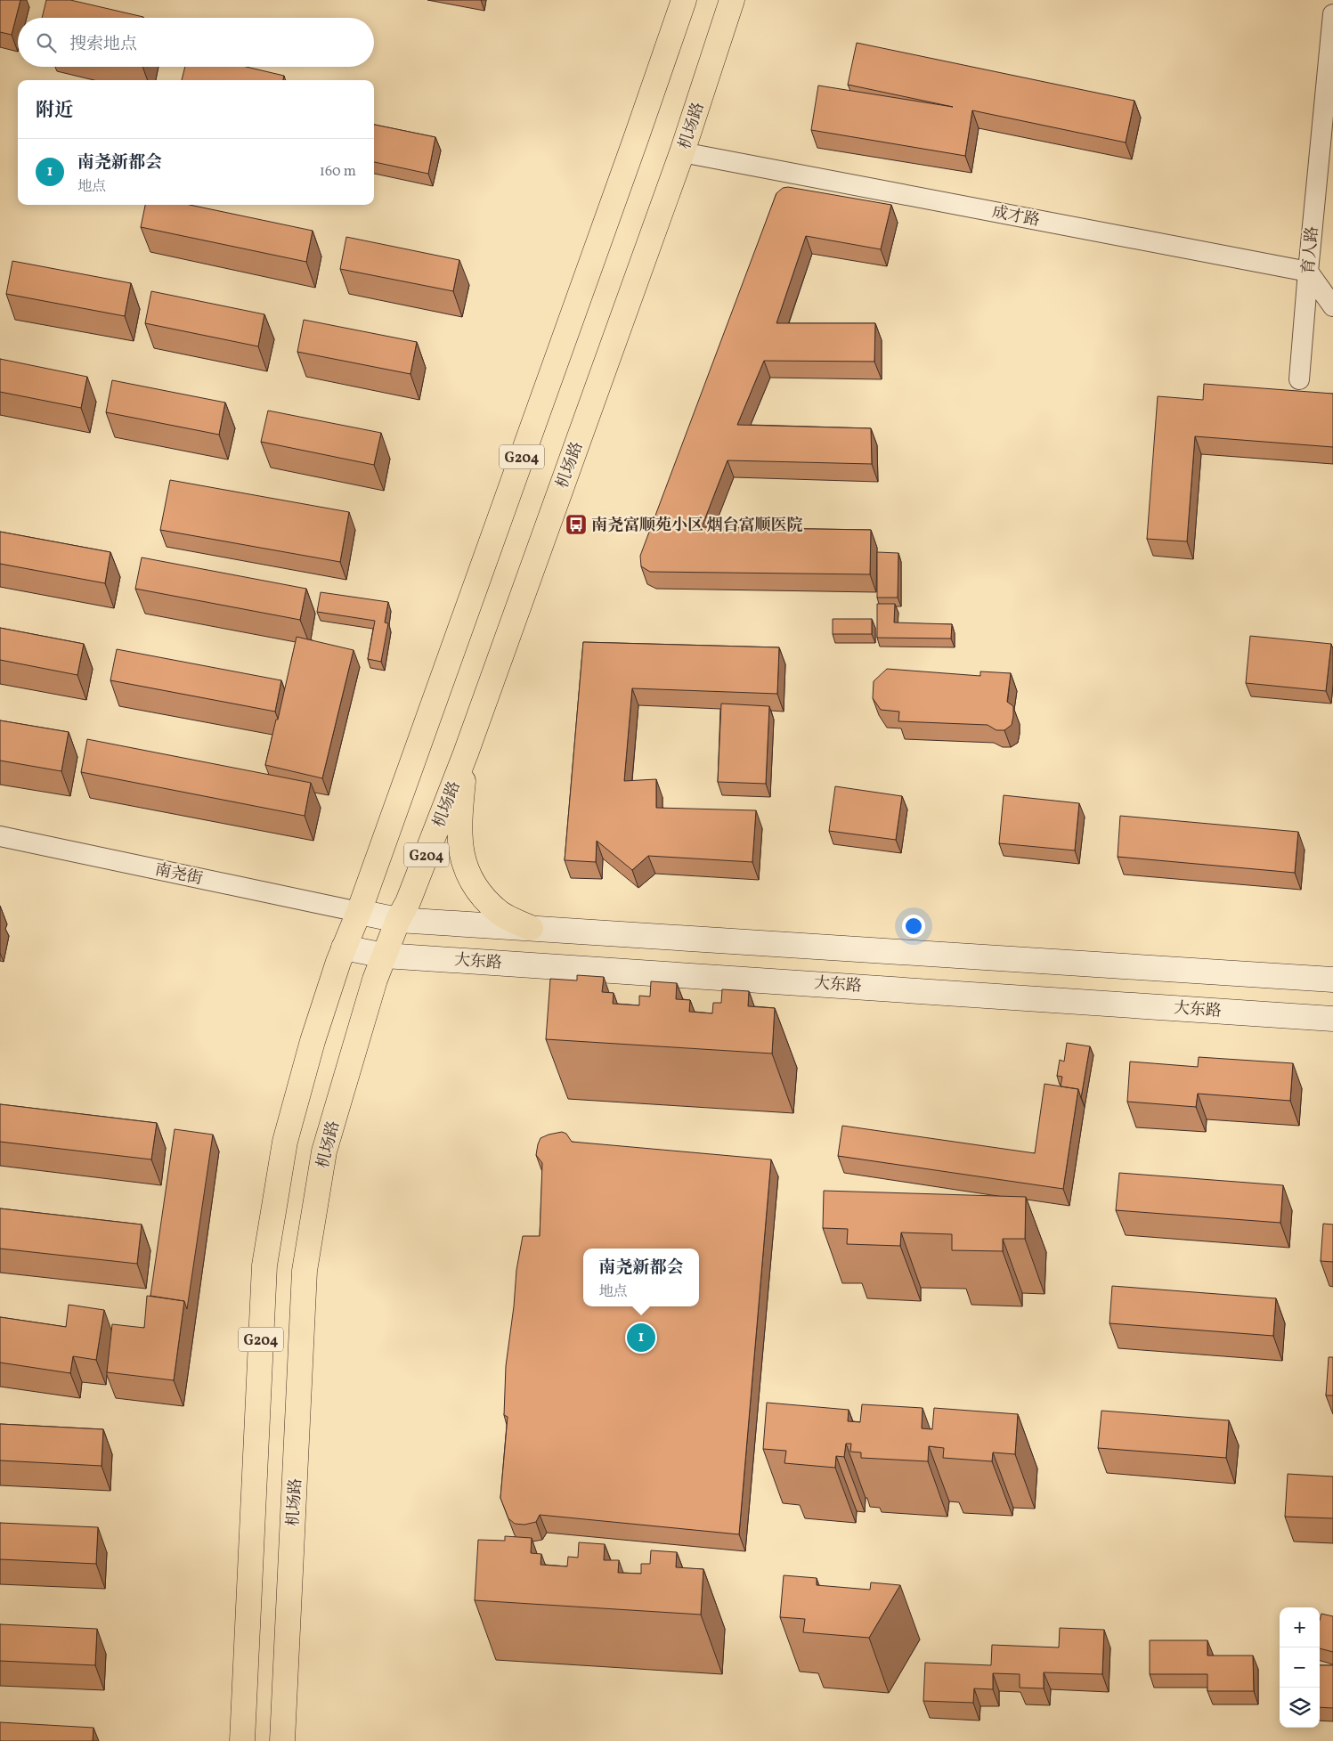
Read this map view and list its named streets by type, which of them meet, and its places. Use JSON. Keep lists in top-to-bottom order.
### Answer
{
  "streets": {
    "highway": ["机场路", "G204"],
    "street": [
      "成才路",
      "育人路",
      "南尧街",
      "大东路"
    ]
  },
  "crossings": [
    ["机场路", "成才路"],
    ["机场路", "大东路"],
    ["成才路", "育人路"],
    ["G204", "南尧街"],
    ["G204", "大东路"]
  ],
  "places": {
    "bus stop": ["南尧富顺苑小区 烟台富顺医院"]
  },
  "page": {
    "search": "搜索地点",
    "heading": "附近",
    "list": [
      {
        "mark": "1",
        "name": "南尧新都会",
        "note": "地点",
        "value": "160 m"
      }
    ],
    "popup": ["南尧新都会", "地点"],
    "pins": "1",
    "map_buttons": ["+", "−"]
  }
}
